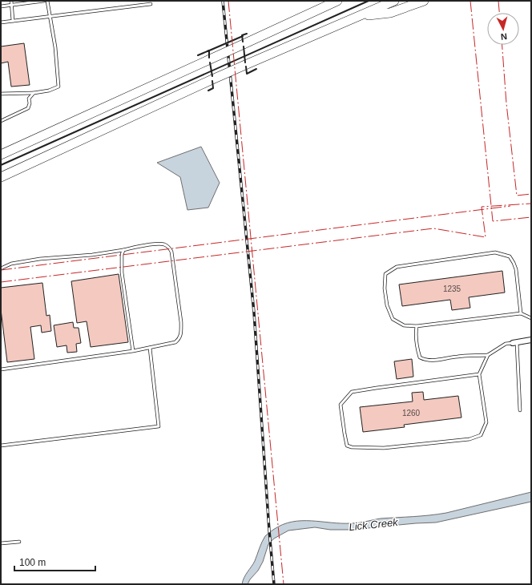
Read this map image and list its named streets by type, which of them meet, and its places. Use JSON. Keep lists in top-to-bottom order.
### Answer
{
  "water": ["Lick Creek"],
  "house_numbers": ["1235", "1260"],
  "scale_bar": "100 m",
  "north": "bottom"
}
